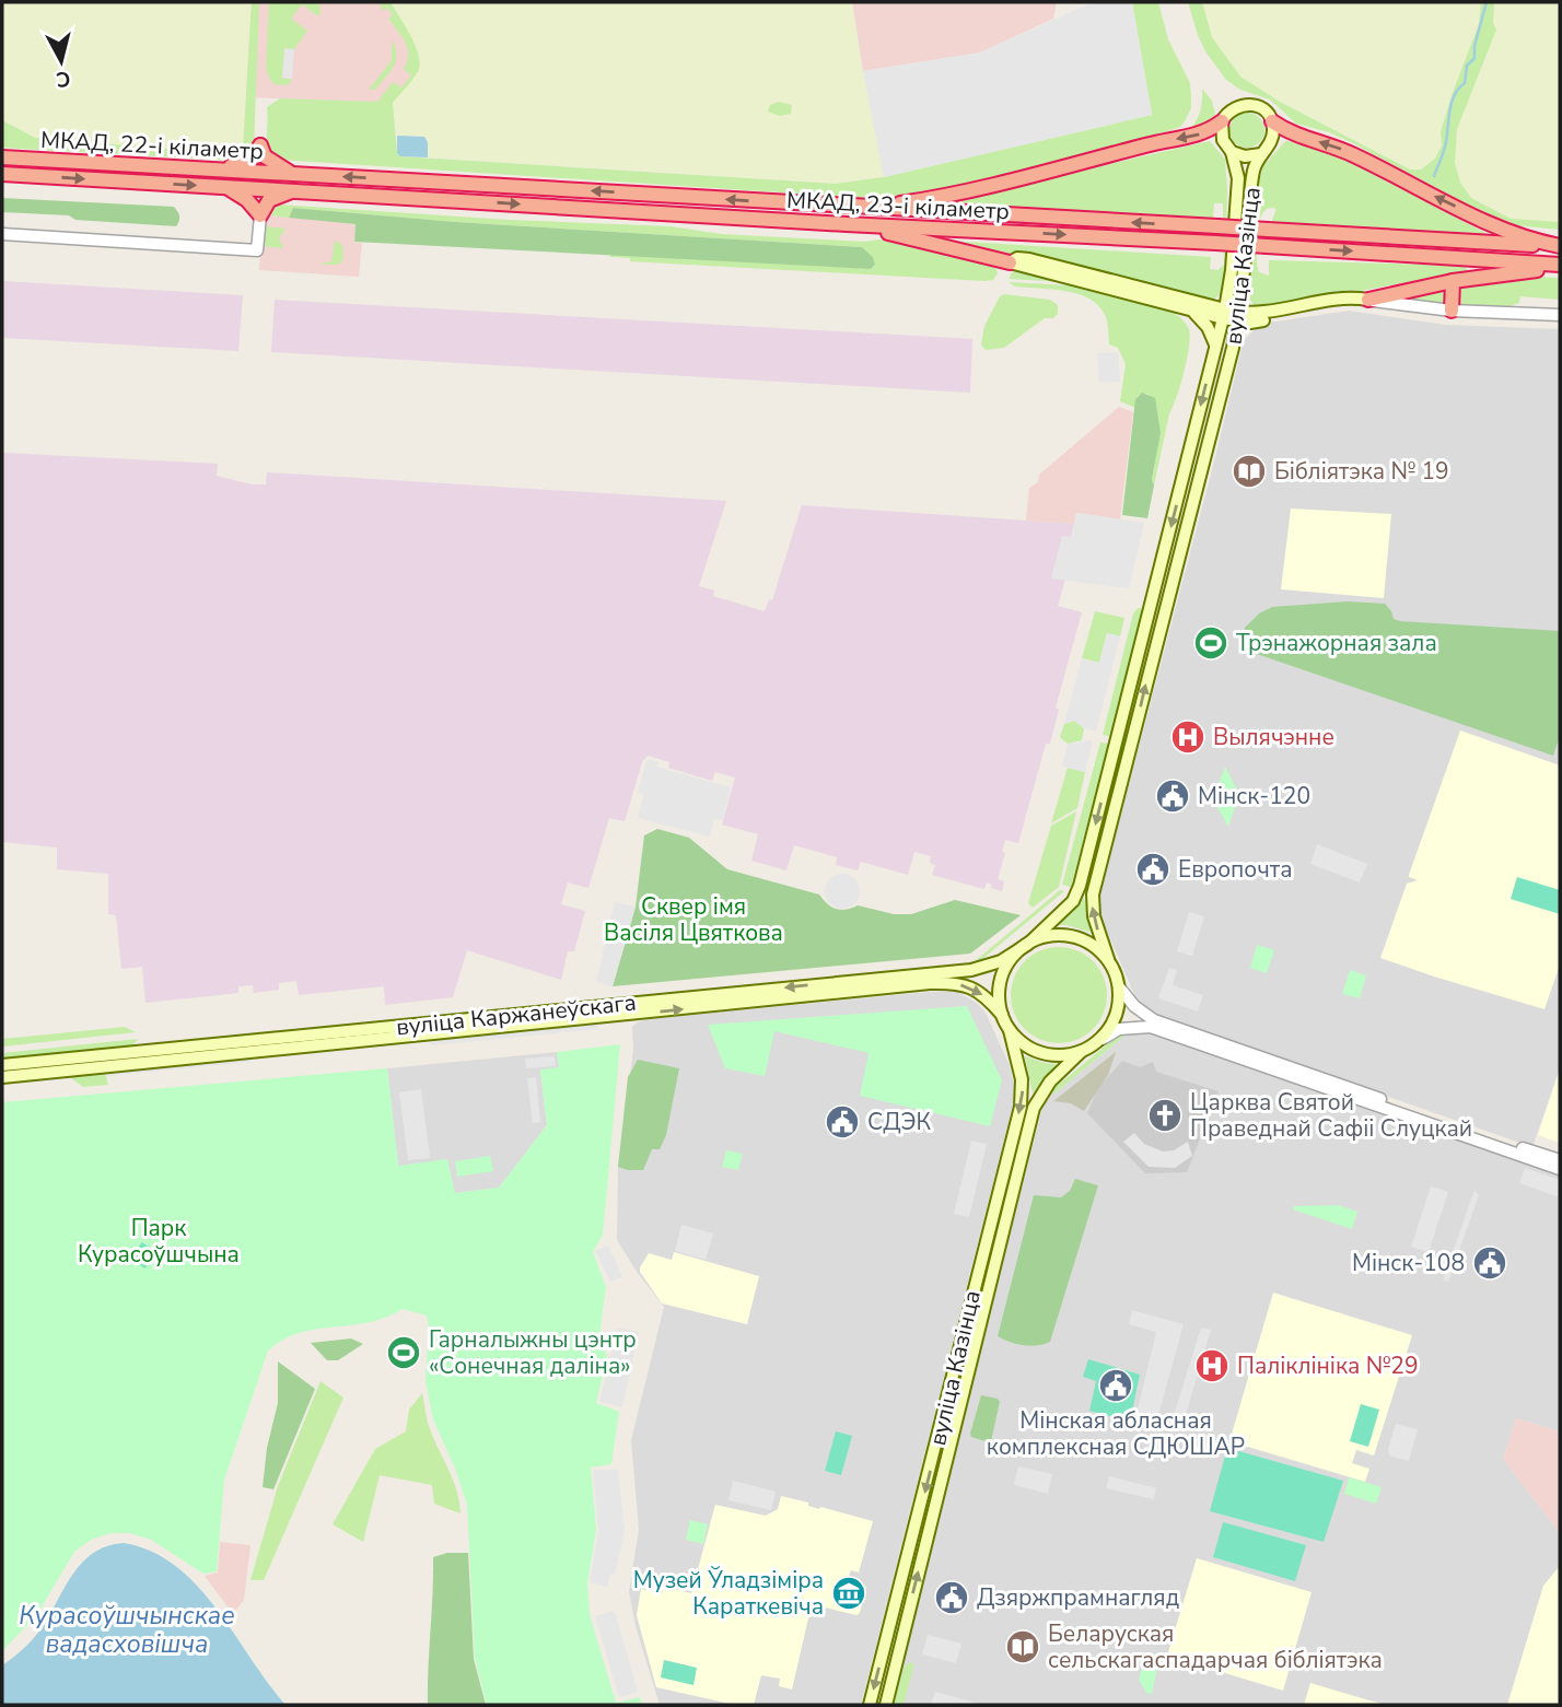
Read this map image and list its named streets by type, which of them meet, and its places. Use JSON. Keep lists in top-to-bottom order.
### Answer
{
  "streets": {
    "highway": ["МКАД, 22-і кіламетр", "МКАД, 23-і кіламетр"],
    "main road": ["вуліца Казінца", "вуліца Каржанеўскага"]
  },
  "crossings": [
    ["МКАД, 22-і кіламетр", "МКАД, 23-і кіламетр"],
    ["вуліца Казінца", "вуліца Каржанеўскага"]
  ],
  "water": ["Курасоўшчынскае вадасховішча"],
  "parks": ["Сквер імя Васіля Цвяткова", "Парк Курасоўшчына"],
  "places": {
    "library": ["Бібліятэка № 19", "Беларуская сельскагаспадарчая бібліятэка"],
    "sports": ["Трэнажорная зала", "Гарналыжны цэнтр «Сонечная даліна»"],
    "hospital": ["Вылячэнне", "Паліклініка №29"],
    "public building": [
      "Мінск-120",
      "Европочта",
      "СДЭК",
      "Мінск-108",
      "Мінская абласная комплексная СДЮШАР",
      "Дзяржпрамнагляд"
    ],
    "church": ["Царква Святой Праведнай Сафіі Слуцкай"],
    "museum": ["Музей Ўладзіміра Караткевіча"]
  },
  "north": "bottom"
}
